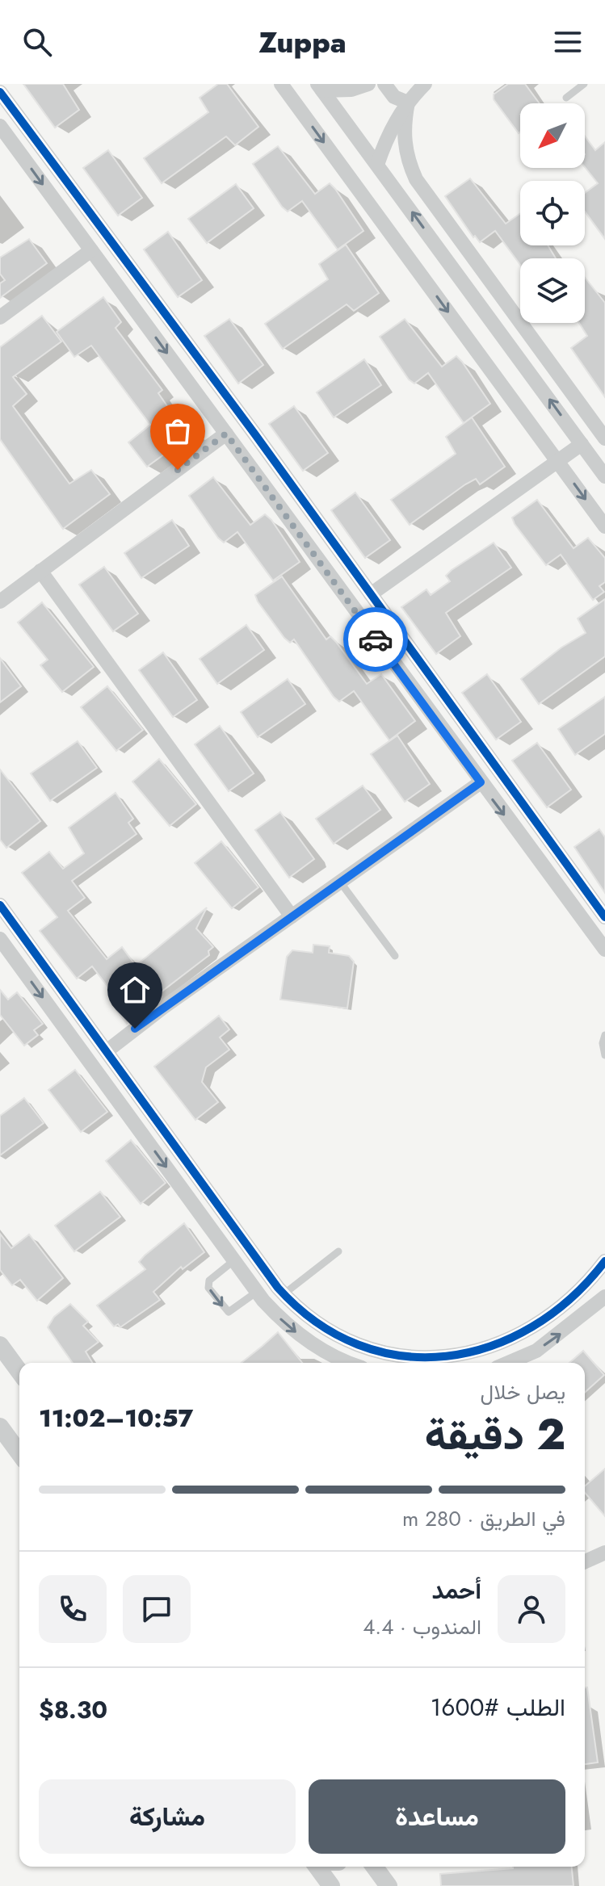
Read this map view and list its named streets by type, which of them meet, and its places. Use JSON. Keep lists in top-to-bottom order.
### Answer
{
  "north": "bottom left",
  "page": {
    "header": "Zuppa",
    "heading": ["2 دقيقة", "يصل خلال", "10:57–11:02"],
    "panel": [
      "أحمد",
      "المندوب · 4.4",
      "الطلب #1600",
      "$8.30"
    ],
    "bar": "في الطريق · 280 m",
    "buttons": ["مساعدة", "مشاركة"]
  }
}
